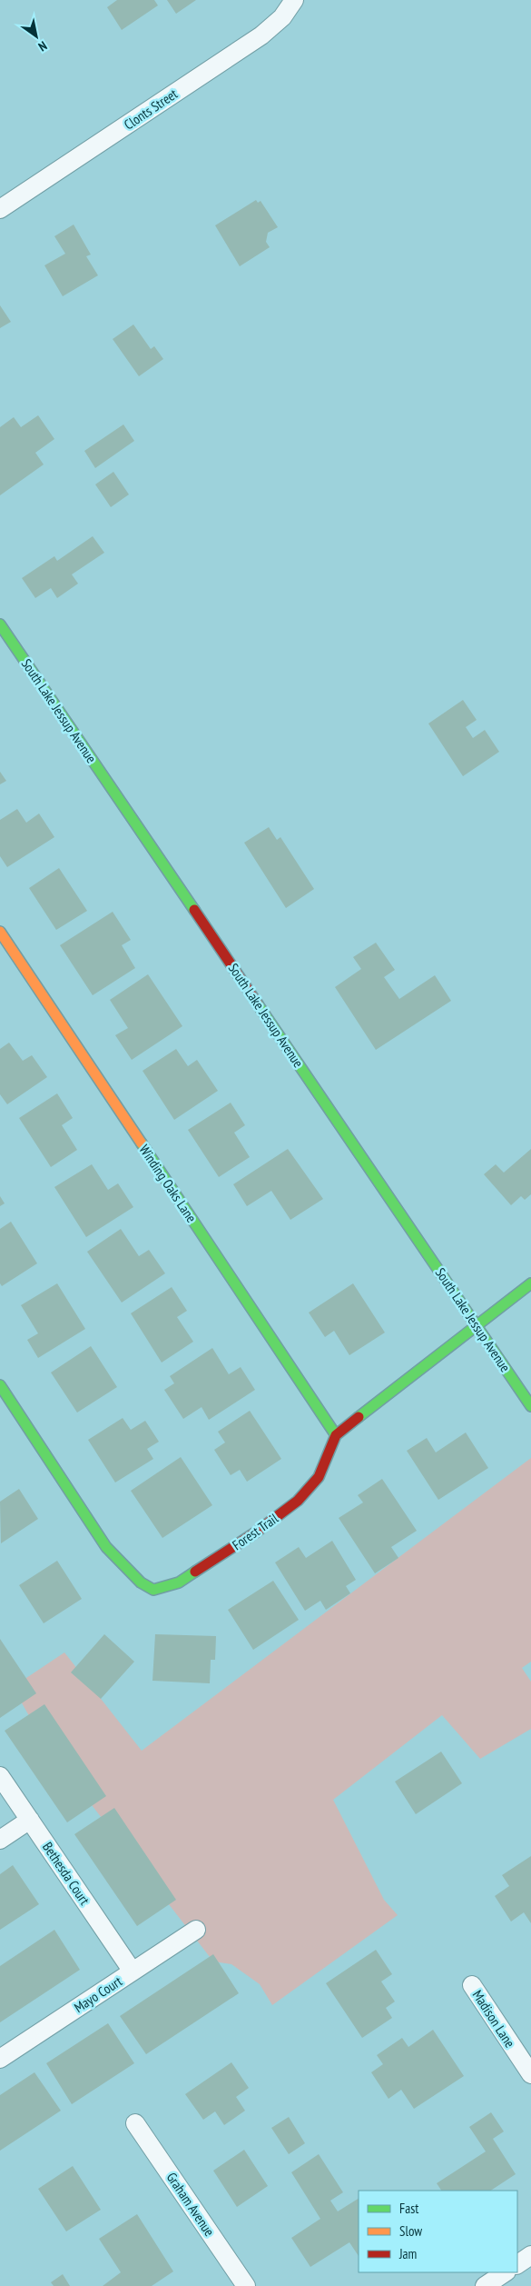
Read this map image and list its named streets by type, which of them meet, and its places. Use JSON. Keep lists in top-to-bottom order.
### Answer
{
  "streets": {
    "street": [
      "Clonts Street",
      "South Lake Jessup Avenue",
      "Winding Oaks Lane",
      "Forest Trail",
      "Bethesda Court",
      "Mayo Court",
      "Madison Lane",
      "Graham Avenue"
    ]
  },
  "crossings": [
    ["South Lake Jessup Avenue", "Forest Trail"],
    ["Winding Oaks Lane", "Forest Trail"],
    ["Bethesda Court", "Mayo Court"]
  ],
  "legend": ["Fast", "Slow", "Jam"],
  "north": "bottom right"
}
